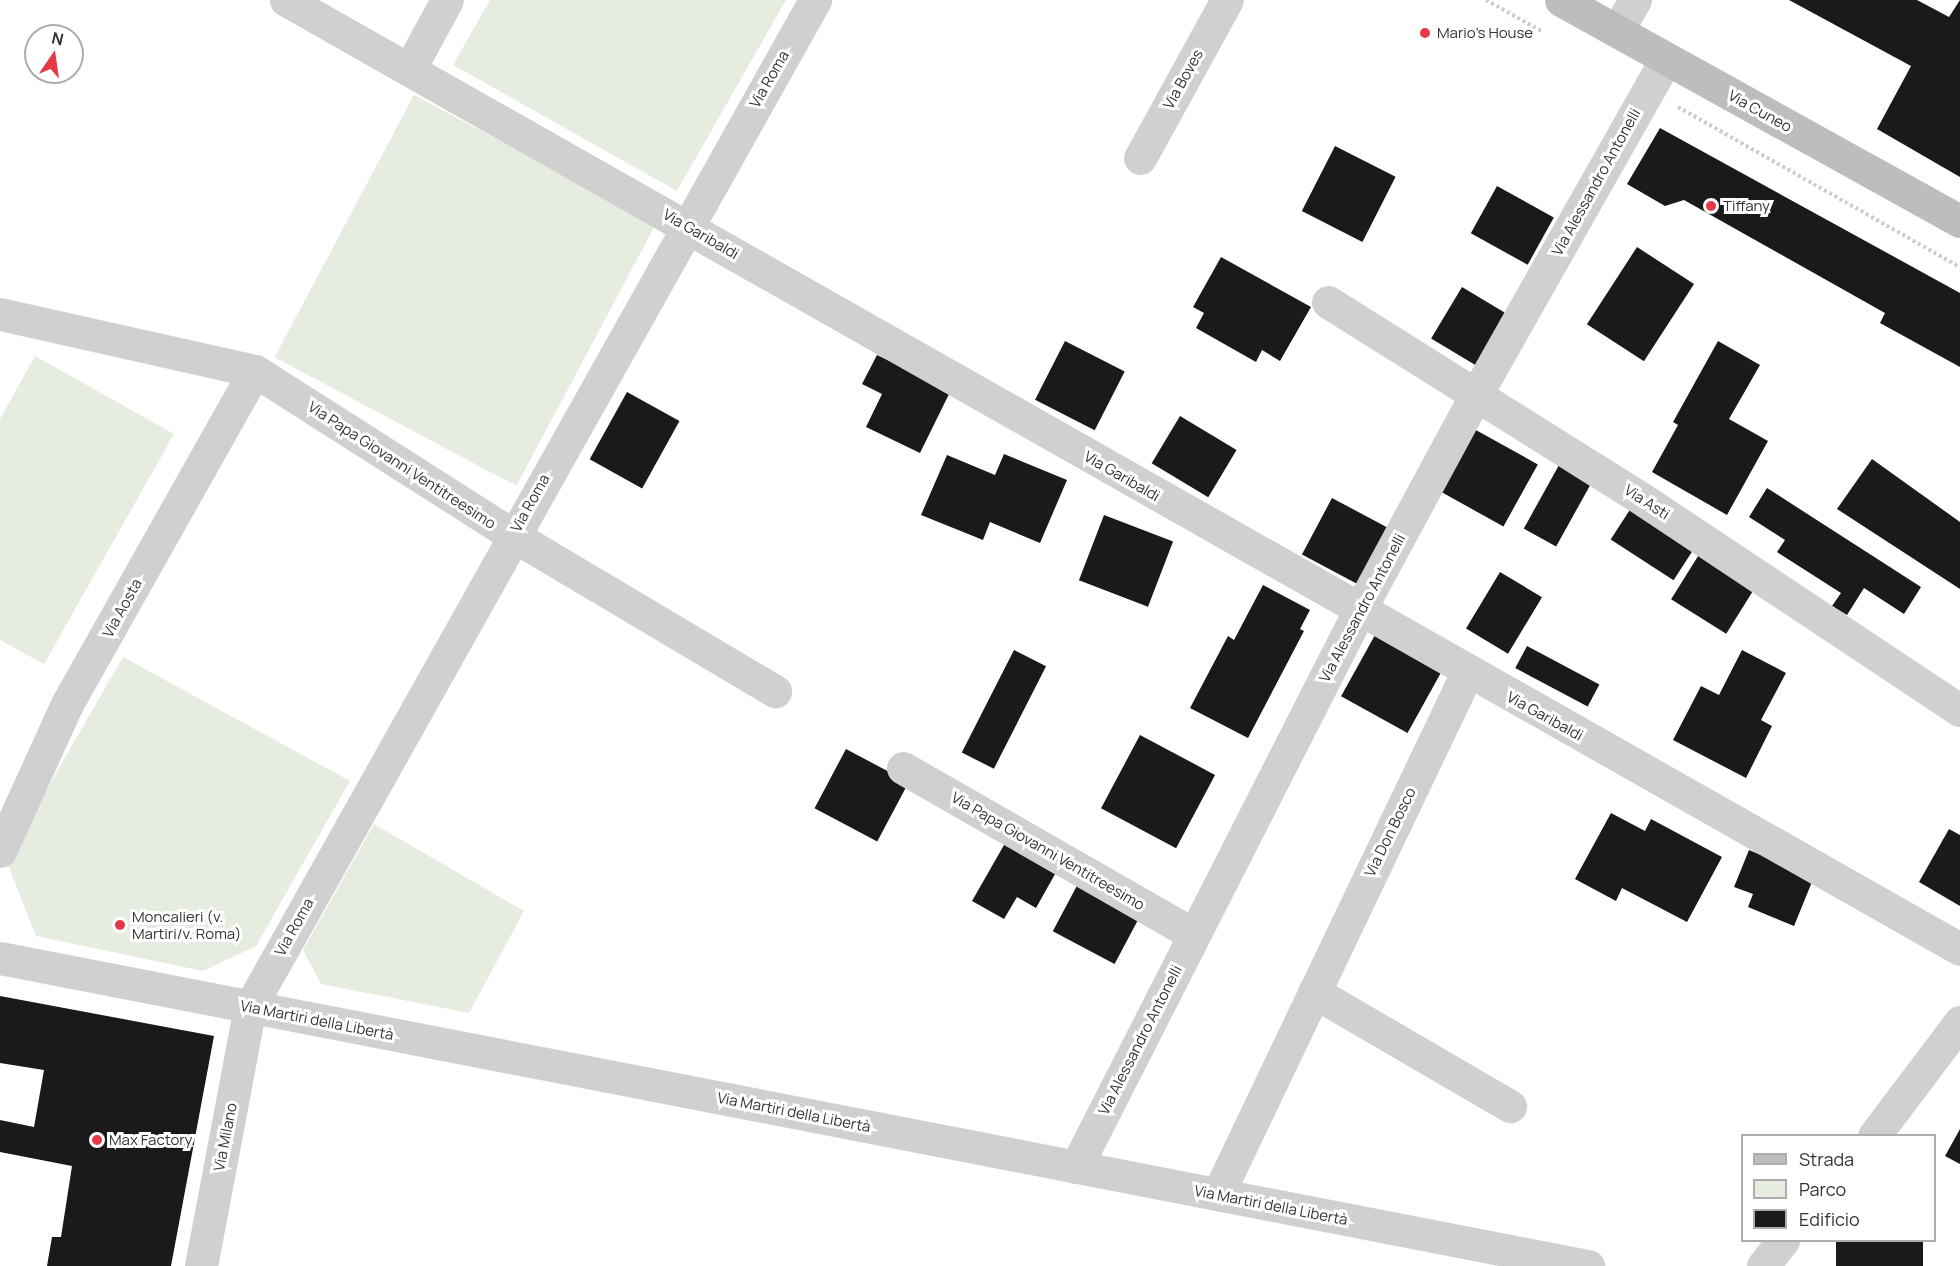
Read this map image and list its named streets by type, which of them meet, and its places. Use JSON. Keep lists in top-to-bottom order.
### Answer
{
  "streets": {
    "main road": ["Via Cuneo"],
    "street": [
      "Via Roma",
      "Via Boves",
      "Via Alessandro Antonelli",
      "Via Garibaldi",
      "Via Papa Giovanni Ventitreesimo",
      "Via Asti",
      "Via Aosta",
      "Via Don Bosco",
      "Via Martiri della Libertà",
      "Via Milano"
    ]
  },
  "crossings": [
    ["Via Roma", "Via Garibaldi"],
    ["Via Roma", "Via Papa Giovanni Ventitreesimo"],
    ["Via Roma", "Via Martiri della Libertà"],
    ["Via Roma", "Via Milano"],
    ["Via Cuneo", "Via Alessandro Antonelli"],
    ["Via Alessandro Antonelli", "Via Garibaldi"],
    ["Via Alessandro Antonelli", "Via Papa Giovanni Ventitreesimo"],
    ["Via Alessandro Antonelli", "Via Asti"],
    ["Via Alessandro Antonelli", "Via Martiri della Libertà"],
    ["Via Garibaldi", "Via Don Bosco"],
    ["Via Papa Giovanni Ventitreesimo", "Via Aosta"],
    ["Via Don Bosco", "Via Martiri della Libertà"],
    ["Via Martiri della Libertà", "Via Milano"]
  ],
  "places": [
    "Mario's House",
    "Tiffany",
    "Moncalieri (v. Martiri/v. Roma)",
    "Max Factory"
  ],
  "legend": ["Strada", "Parco", "Edificio"],
  "north": "top"
}
